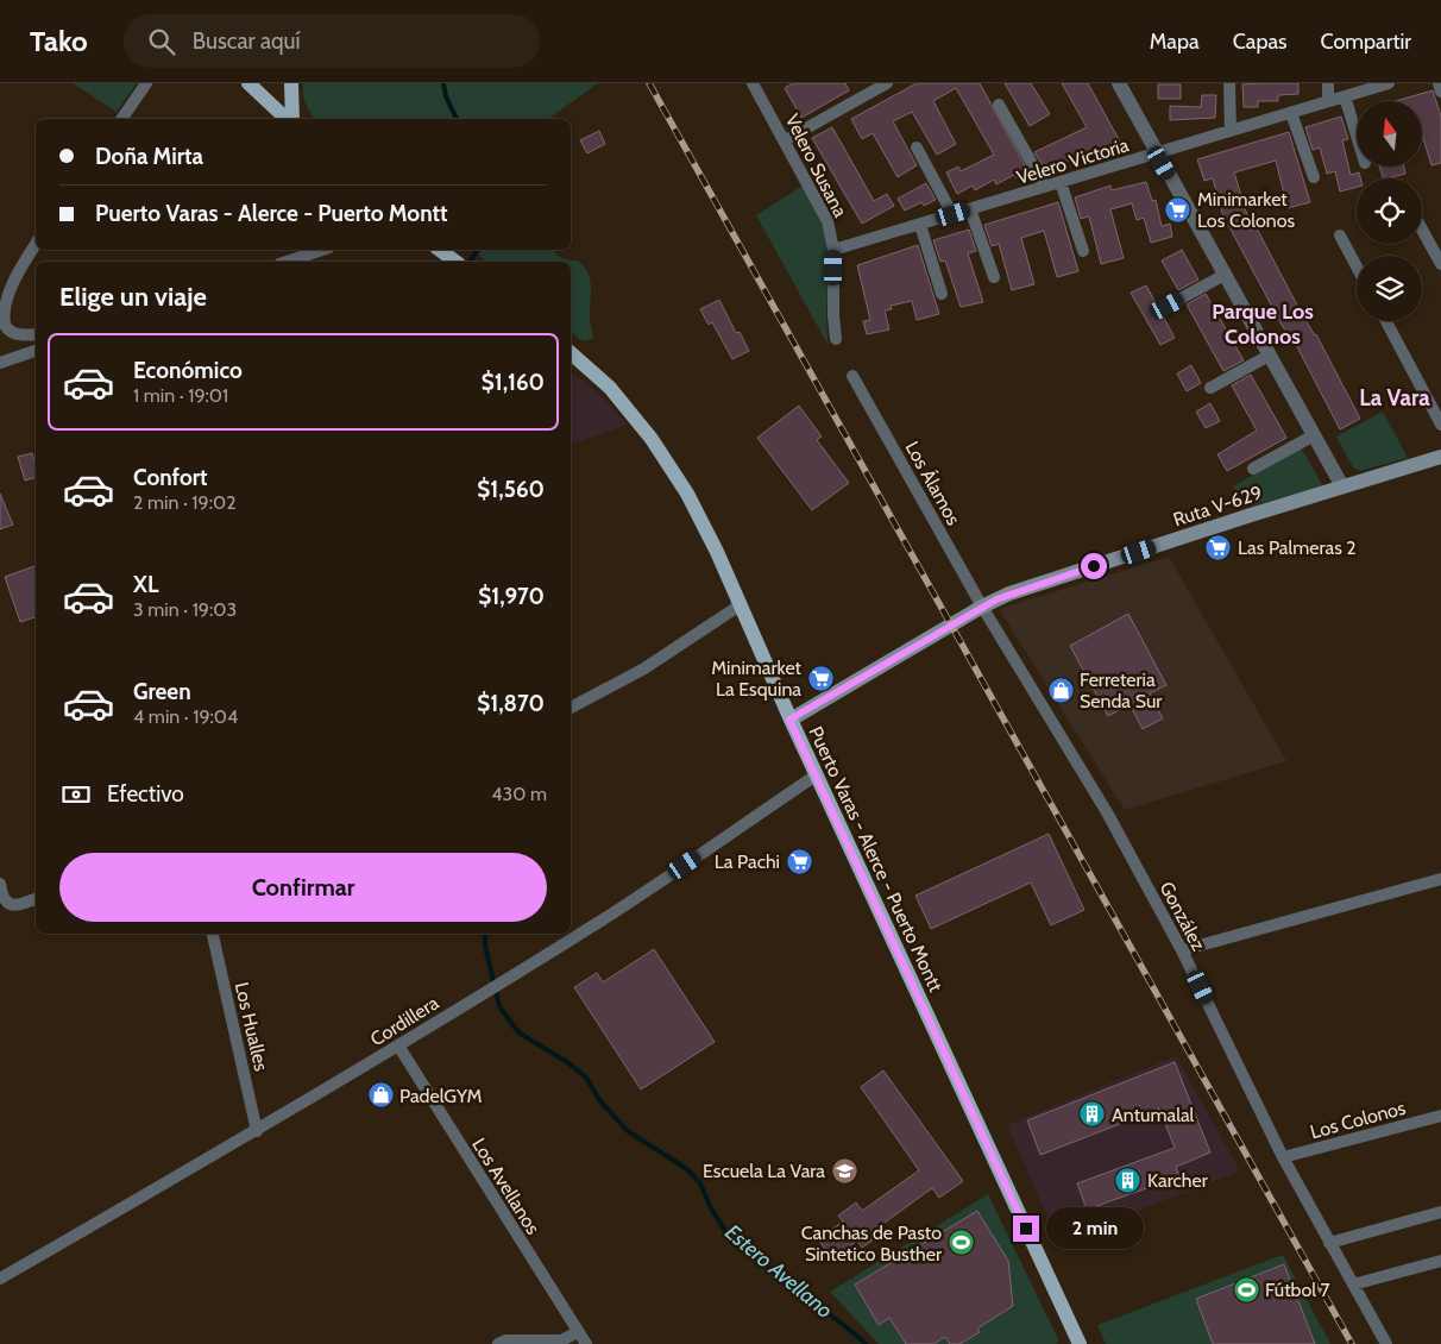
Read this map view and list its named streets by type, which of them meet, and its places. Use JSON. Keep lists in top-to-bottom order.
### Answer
{
  "streets": {
    "main road": ["Ruta V-629", "Puerto Varas - Alerce - Puerto Montt"],
    "street": [
      "Velero Victoria",
      "Velero Susana",
      "Los Álamos",
      "González",
      "Cordillera",
      "Los Hualles",
      "Los Colonos",
      "Los Avellanos"
    ]
  },
  "crossings": [
    ["Velero Victoria", "Velero Susana"],
    ["Los Álamos", "Ruta V-629"],
    ["Los Álamos", "González"],
    ["Ruta V-629", "Puerto Varas - Alerce - Puerto Montt"],
    ["Ruta V-629", "González"],
    ["Puerto Varas - Alerce - Puerto Montt", "Cordillera"],
    ["González", "Los Colonos"],
    ["Cordillera", "Los Hualles"],
    ["Cordillera", "Los Avellanos"]
  ],
  "districts": ["Parque Los Colonos", "La Vara"],
  "water": ["Estero Avellano"],
  "places": {
    "supermarket": [
      "Minimarket Los Colonos",
      "Las Palmeras 2",
      "Minimarket La Esquina",
      "La Pachi"
    ],
    "shop": ["Ferreteria Senda Sur", "PadelGYM"],
    "building": ["Antumalal", "Karcher"],
    "school or university": ["Escuela La Vara"],
    "sports": ["Canchas de Pasto Sintetico Busther", "Fútbol 7"]
  },
  "north": "top",
  "page": {
    "header": "Tako",
    "search": "Buscar aquí",
    "nav": ["Mapa", "Capas", "Compartir"],
    "banner": ["Doña Mirta", "Puerto Varas - Alerce - Puerto Montt"],
    "heading": "Elige un viaje",
    "list": [
      {
        "name": "Económico",
        "note": "1 min · 19:01",
        "value": "$1,160"
      },
      {
        "name": "Confort",
        "note": "2 min · 19:02",
        "value": "$1,560"
      },
      {
        "name": "XL",
        "note": "3 min · 19:03",
        "value": "$1,970"
      },
      {
        "name": "Green",
        "note": "4 min · 19:04",
        "value": "$1,870"
      }
    ],
    "pay": ["Efectivo", "430 m"],
    "buttons": "Confirmar",
    "bubble": "2 min"
  }
}
